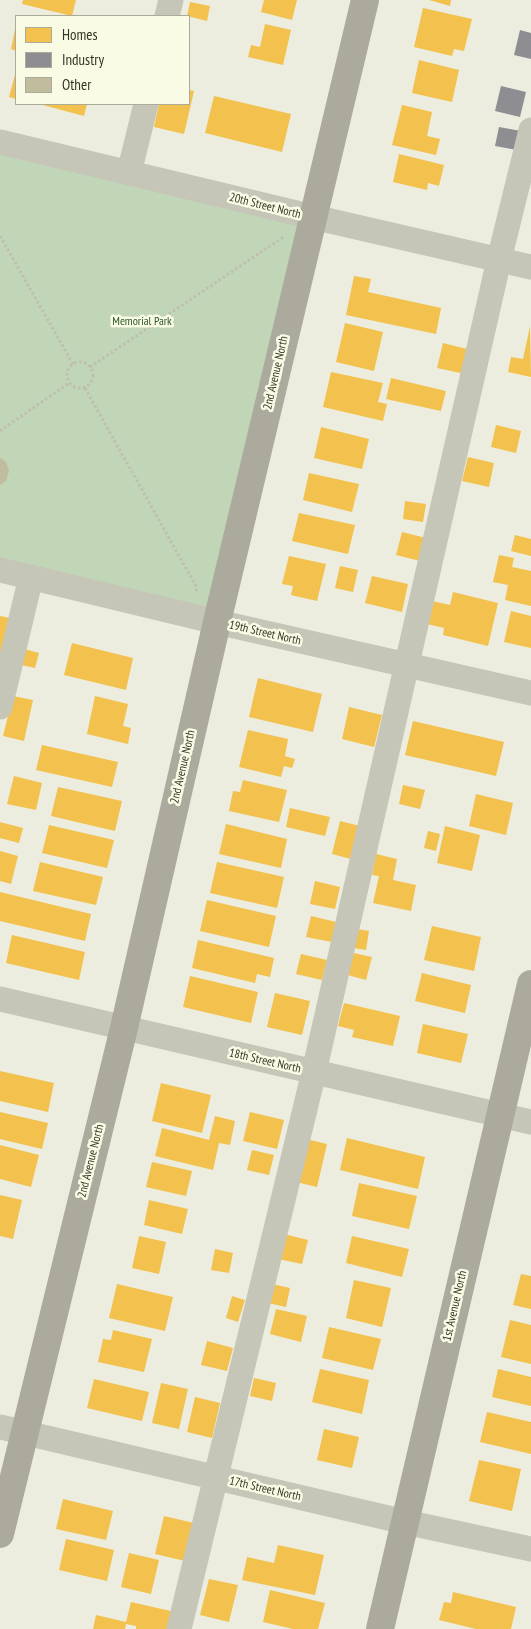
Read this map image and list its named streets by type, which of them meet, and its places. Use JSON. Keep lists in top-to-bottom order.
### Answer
{
  "streets": {
    "main road": ["2nd Avenue North", "1st Avenue North"],
    "street": [
      "20th Street North",
      "19th Street North",
      "18th Street North",
      "17th Street North"
    ]
  },
  "crossings": [
    ["20th Street North", "2nd Avenue North"],
    ["2nd Avenue North", "19th Street North"],
    ["2nd Avenue North", "18th Street North"],
    ["2nd Avenue North", "17th Street North"],
    ["18th Street North", "1st Avenue North"],
    ["1st Avenue North", "17th Street North"]
  ],
  "parks": ["Memorial Park"],
  "legend": ["Homes", "Industry", "Other"]
}
